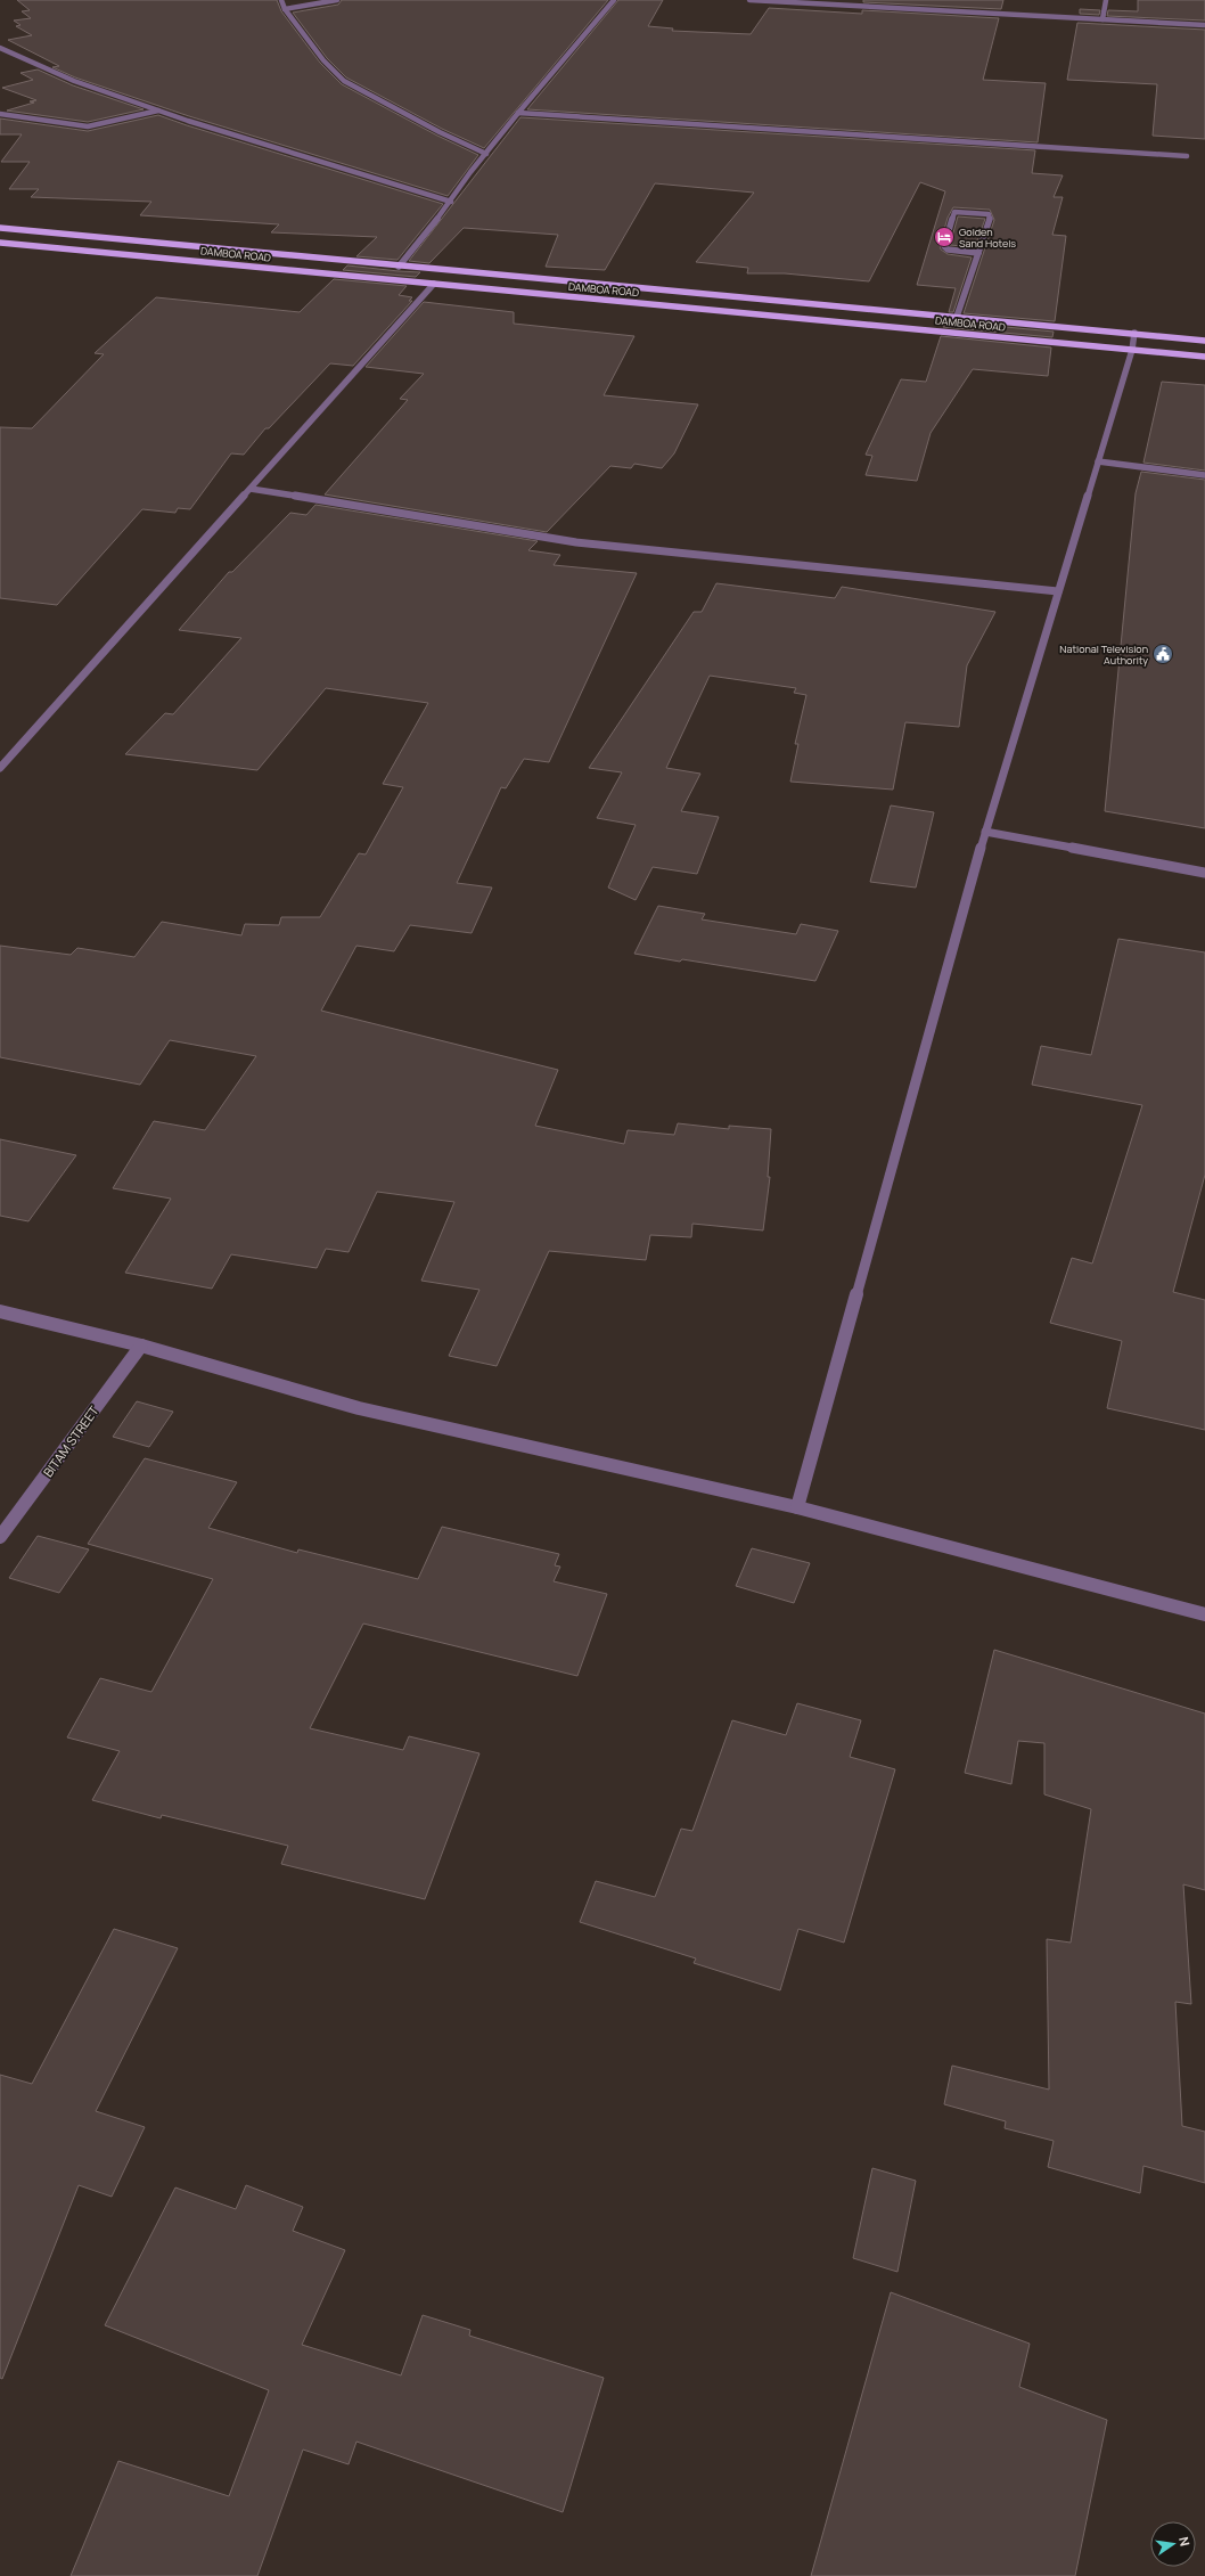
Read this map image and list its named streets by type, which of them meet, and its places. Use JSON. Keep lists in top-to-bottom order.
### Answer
{
  "streets": {
    "main road": ["DAMBOA ROAD"],
    "street": ["BITAM STREET"]
  },
  "places": {
    "hotel": ["Golden Sand Hotels"],
    "public building": ["National Television Authority"]
  },
  "north": "right"
}
